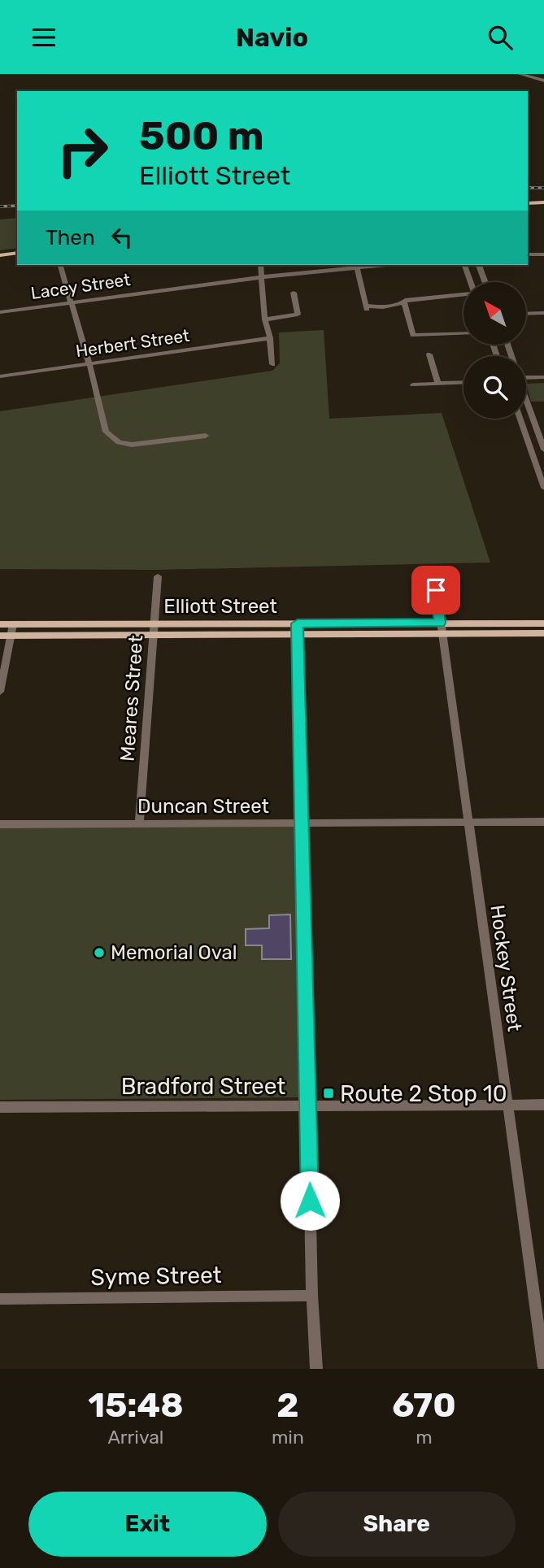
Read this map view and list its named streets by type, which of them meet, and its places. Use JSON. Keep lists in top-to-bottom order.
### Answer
{
  "streets": {
    "main road": ["Elliott Street"],
    "street": [
      "Lacey Street",
      "Herbert Street",
      "Meares Street",
      "Duncan Street",
      "Hockey Street",
      "Bradford Street",
      "Syme Street"
    ]
  },
  "crossings": [
    ["Elliott Street", "Meares Street"],
    ["Elliott Street", "Hockey Street"],
    ["Meares Street", "Duncan Street"],
    ["Duncan Street", "Hockey Street"],
    ["Hockey Street", "Bradford Street"]
  ],
  "places": {
    "other": ["Memorial Oval"],
    "transit": ["Route 2 Stop 10"]
  },
  "north": "top left",
  "page": {
    "header": "Navio",
    "turn": ["500 m", "Elliott Street"],
    "then": "Then",
    "eta": [
      "15:48",
      "Arrival",
      "2",
      "min",
      "670",
      "m"
    ],
    "buttons": ["Exit", "Share"]
  }
}
